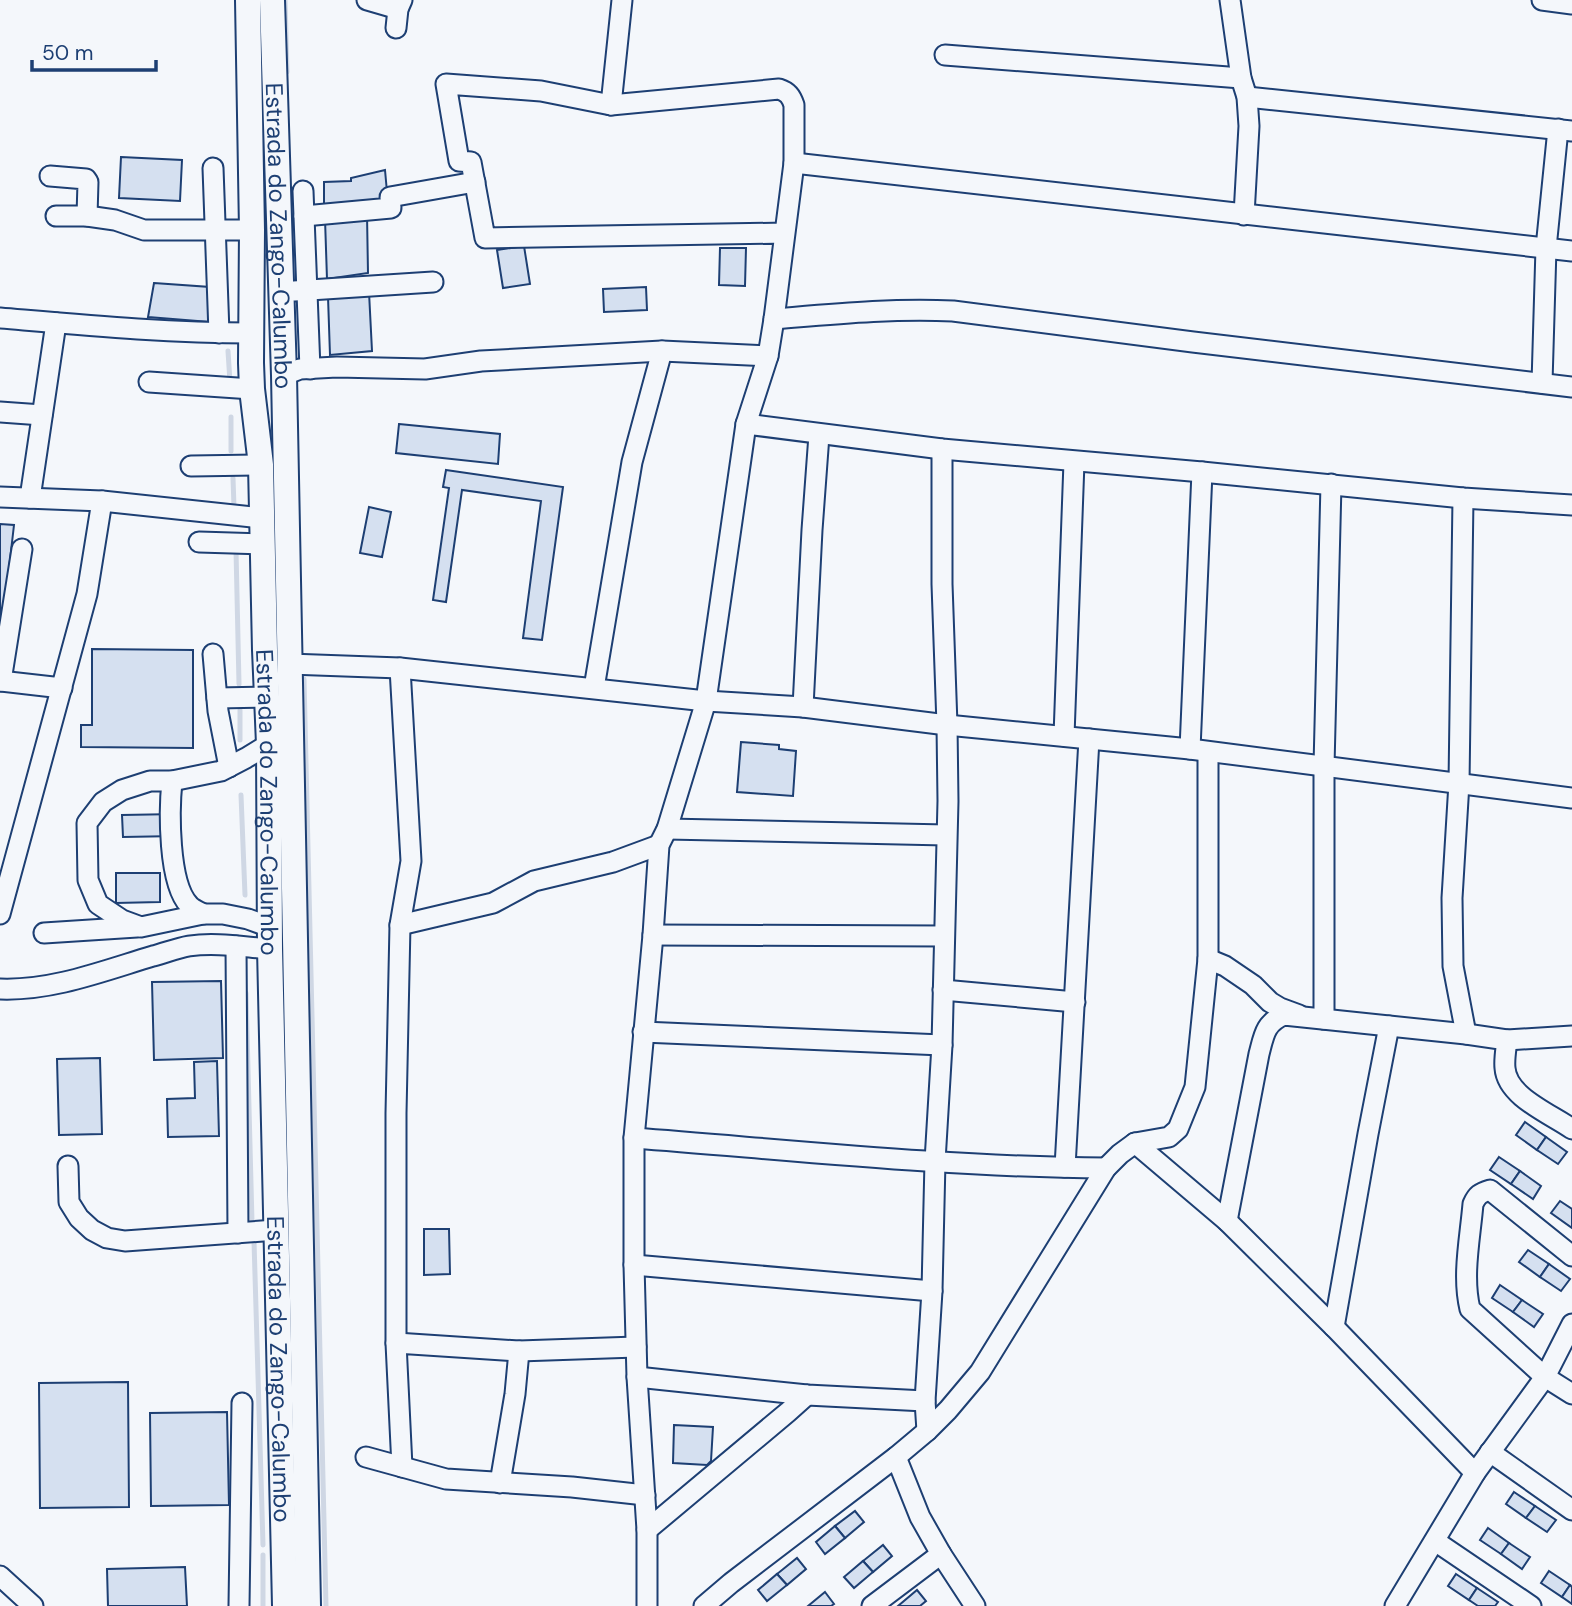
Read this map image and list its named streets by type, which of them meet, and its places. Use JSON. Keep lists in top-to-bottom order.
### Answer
{
  "streets": {
    "main road": ["Estrada do Zango-Calumbo"]
  },
  "scale_bar": "50 m"
}
